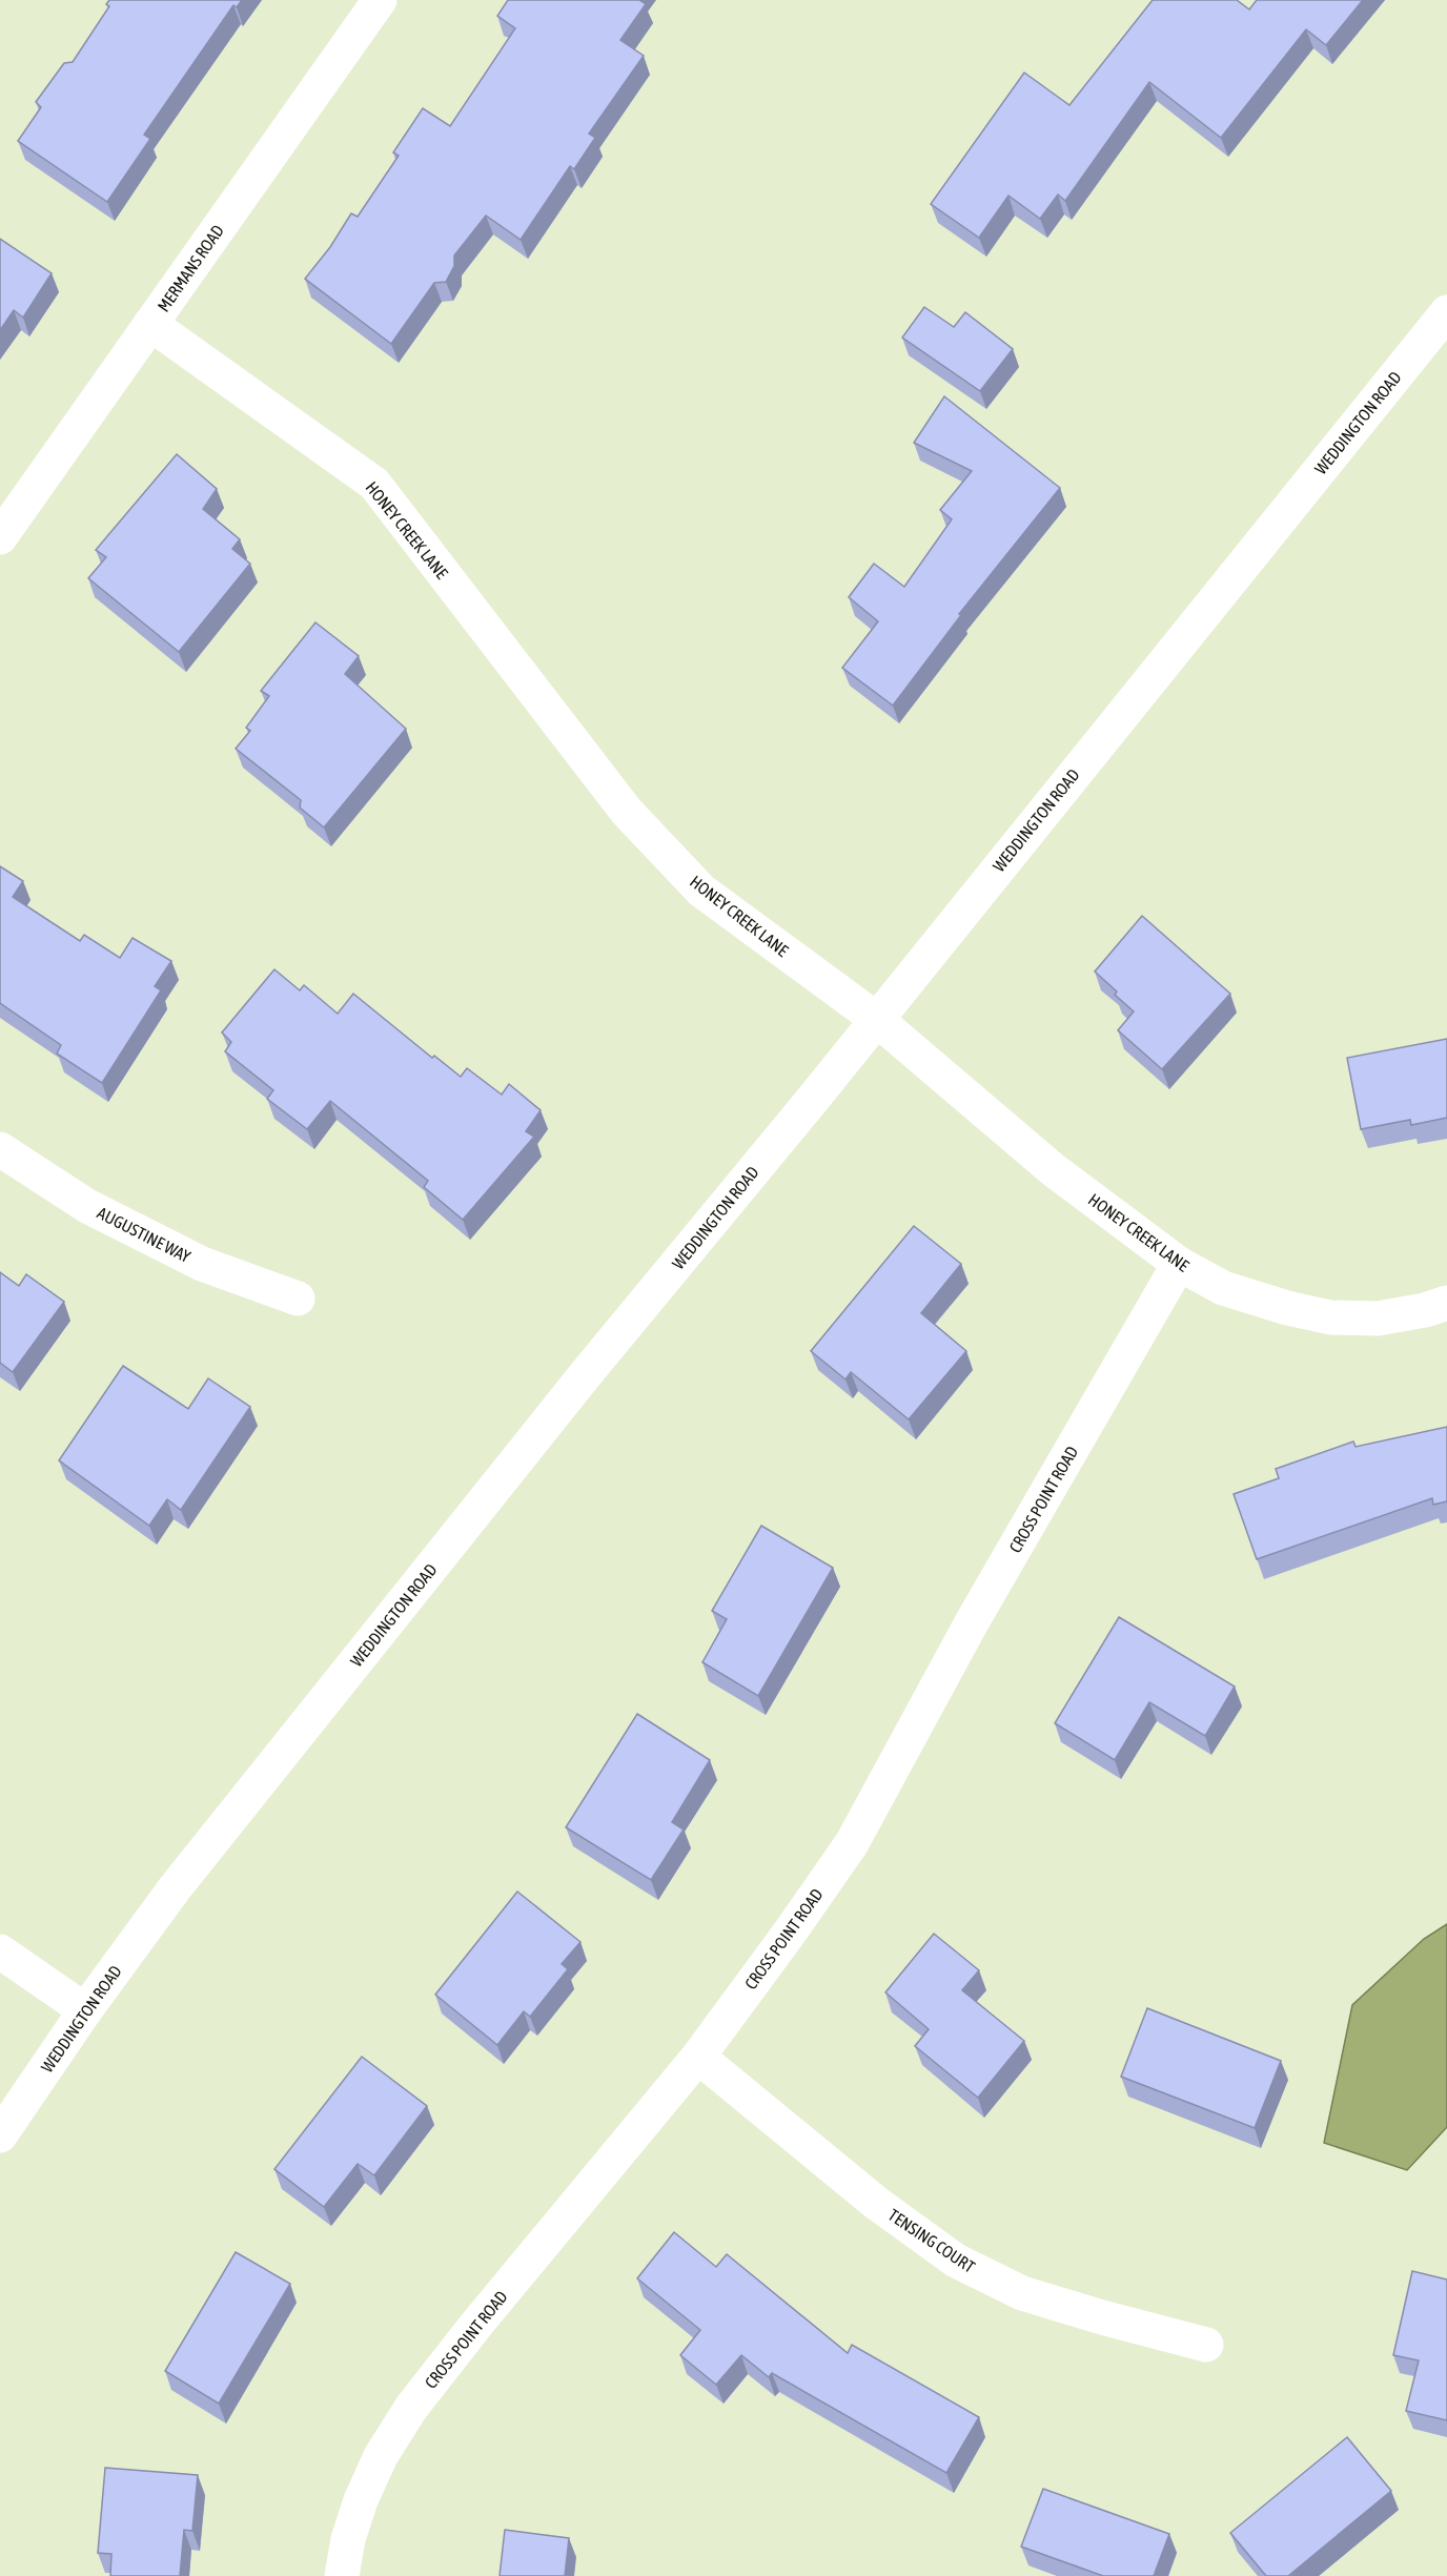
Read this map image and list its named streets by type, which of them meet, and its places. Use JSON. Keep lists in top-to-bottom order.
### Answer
{
  "streets": {
    "street": [
      "MERMANS ROAD",
      "WEDDINGTON ROAD",
      "HONEY CREEK LANE",
      "AUGUSTINE WAY",
      "CROSS POINT ROAD",
      "TENSING COURT"
    ]
  },
  "crossings": [
    ["MERMANS ROAD", "HONEY CREEK LANE"],
    ["WEDDINGTON ROAD", "HONEY CREEK LANE"],
    ["HONEY CREEK LANE", "CROSS POINT ROAD"],
    ["CROSS POINT ROAD", "TENSING COURT"]
  ]
}
